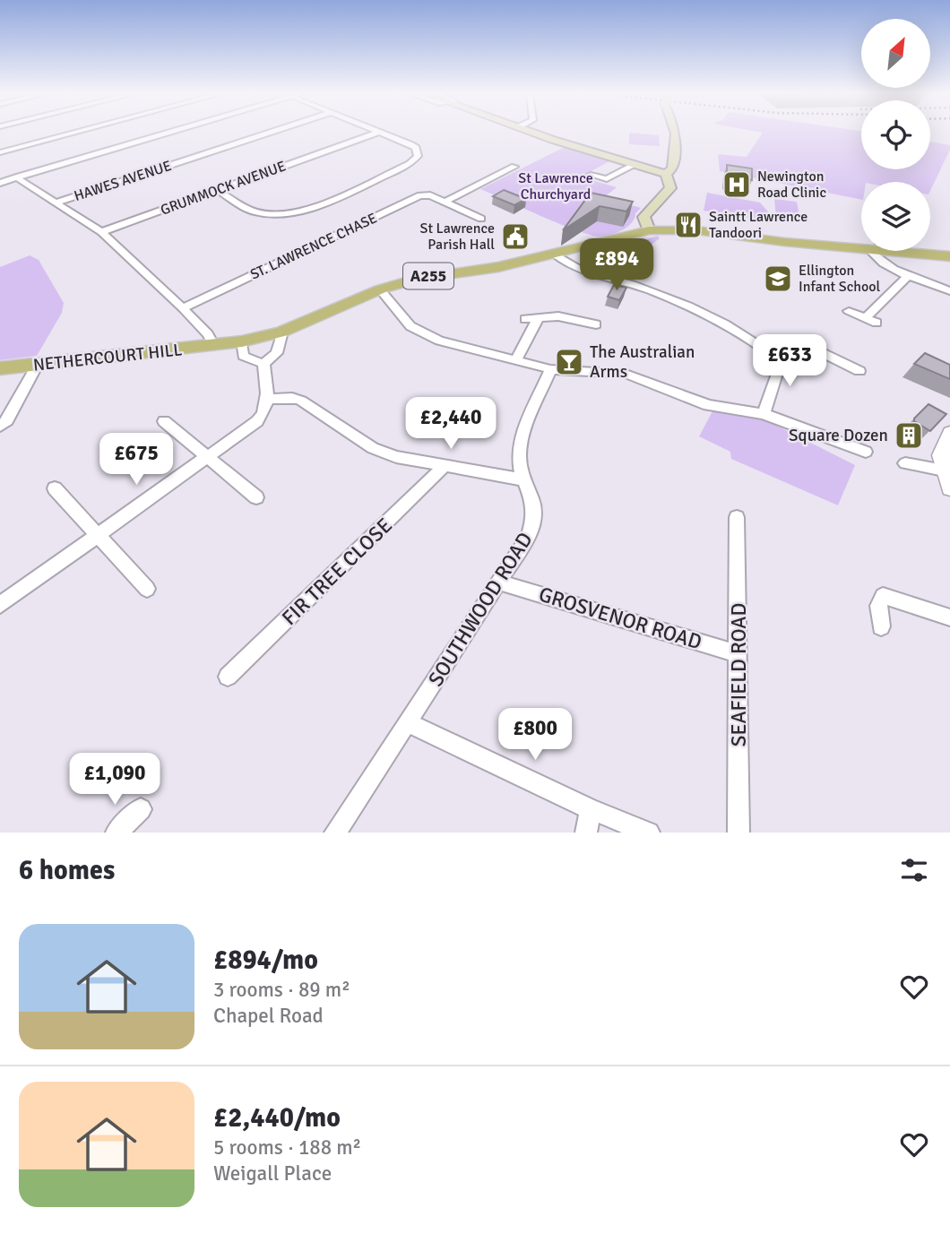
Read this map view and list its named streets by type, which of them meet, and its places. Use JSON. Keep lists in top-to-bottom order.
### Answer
{
  "streets": {
    "main road": ["A255", "NETHERCOURT HILL"],
    "street": [
      "HAWES AVENUE",
      "GRUMMOCK AVENUE",
      "ST. LAWRENCE CHASE",
      "FIR TREE CLOSE",
      "SOUTHWOOD ROAD",
      "GROSVENOR ROAD",
      "SEAFIELD ROAD"
    ]
  },
  "crossings": [
    ["A255", "NETHERCOURT HILL"],
    ["SOUTHWOOD ROAD", "GROSVENOR ROAD"],
    ["GROSVENOR ROAD", "SEAFIELD ROAD"]
  ],
  "parks": ["St Lawrence Churchyard"],
  "places": {
    "hospital": ["Newington Road Clinic"],
    "restaurant": ["Saintt Lawrence Tandoori"],
    "public building": ["St Lawrence Parish Hall"],
    "school or university": ["Ellington Infant School"],
    "bar": ["The Australian Arms"],
    "building": ["Square Dozen"]
  },
  "north": "top right",
  "page": {
    "price": [
      "£894",
      "£633",
      "£2,440",
      "£675",
      "£800",
      "£1,090"
    ],
    "heading": "6 homes",
    "list": [
      {
        "name": "£894/mo",
        "note": "3 rooms · 89 m² · Chapel Road"
      },
      {
        "name": "£2,440/mo",
        "note": "5 rooms · 188 m² · Weigall Place"
      }
    ]
  }
}
